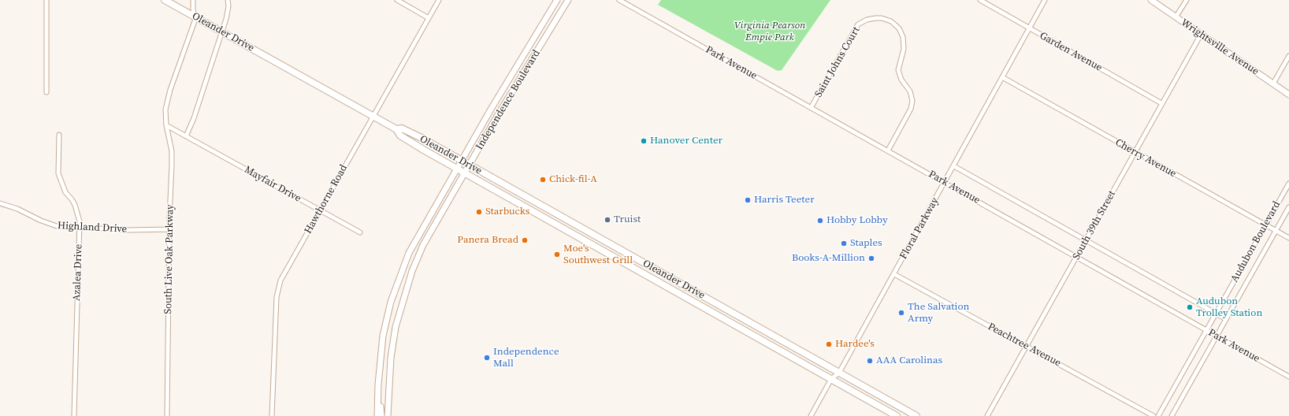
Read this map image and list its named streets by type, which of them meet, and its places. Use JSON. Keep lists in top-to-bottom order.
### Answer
{
  "streets": {
    "main road": ["Oleander Drive", "Wrightsville Avenue", "Independence Boulevard"],
    "street": [
      "Garden Avenue",
      "Saint Johns Court",
      "Park Avenue",
      "Cherry Avenue",
      "Mayfair Drive",
      "Hawthorne Road",
      "South 39th Street",
      "Highland Drive",
      "Floral Parkway",
      "Audubon Boulevard",
      "South Live Oak Parkway",
      "Azalea Drive",
      "Peachtree Avenue"
    ]
  },
  "crossings": [
    ["Oleander Drive", "Independence Boulevard"],
    ["Oleander Drive", "Hawthorne Road"],
    ["Oleander Drive", "Floral Parkway"],
    ["Oleander Drive", "South Live Oak Parkway"],
    ["Wrightsville Avenue", "South 39th Street"],
    ["Garden Avenue", "South 39th Street"],
    ["Garden Avenue", "Floral Parkway"],
    ["Saint Johns Court", "Park Avenue"],
    ["Park Avenue", "South 39th Street"],
    ["Park Avenue", "Floral Parkway"],
    ["Park Avenue", "Audubon Boulevard"],
    ["Cherry Avenue", "South 39th Street"],
    ["Cherry Avenue", "Floral Parkway"],
    ["Cherry Avenue", "Audubon Boulevard"],
    ["Mayfair Drive", "Hawthorne Road"],
    ["South 39th Street", "Peachtree Avenue"],
    ["Highland Drive", "South Live Oak Parkway"],
    ["Highland Drive", "Azalea Drive"],
    ["Floral Parkway", "Peachtree Avenue"]
  ],
  "parks": ["Virginia Pearson Empie Park"],
  "places": [
    "Hanover Center",
    "Chick-fil-A",
    "Harris Teeter",
    "Starbucks",
    "Truist",
    "Hobby Lobby",
    "Panera Bread",
    "Staples",
    "Moe's Southwest Grill",
    "Books-A-Million",
    "Audubon Trolley Station",
    "The Salvation Army",
    "Hardee's",
    "Independence Mall",
    "AAA Carolinas"
  ]
}
